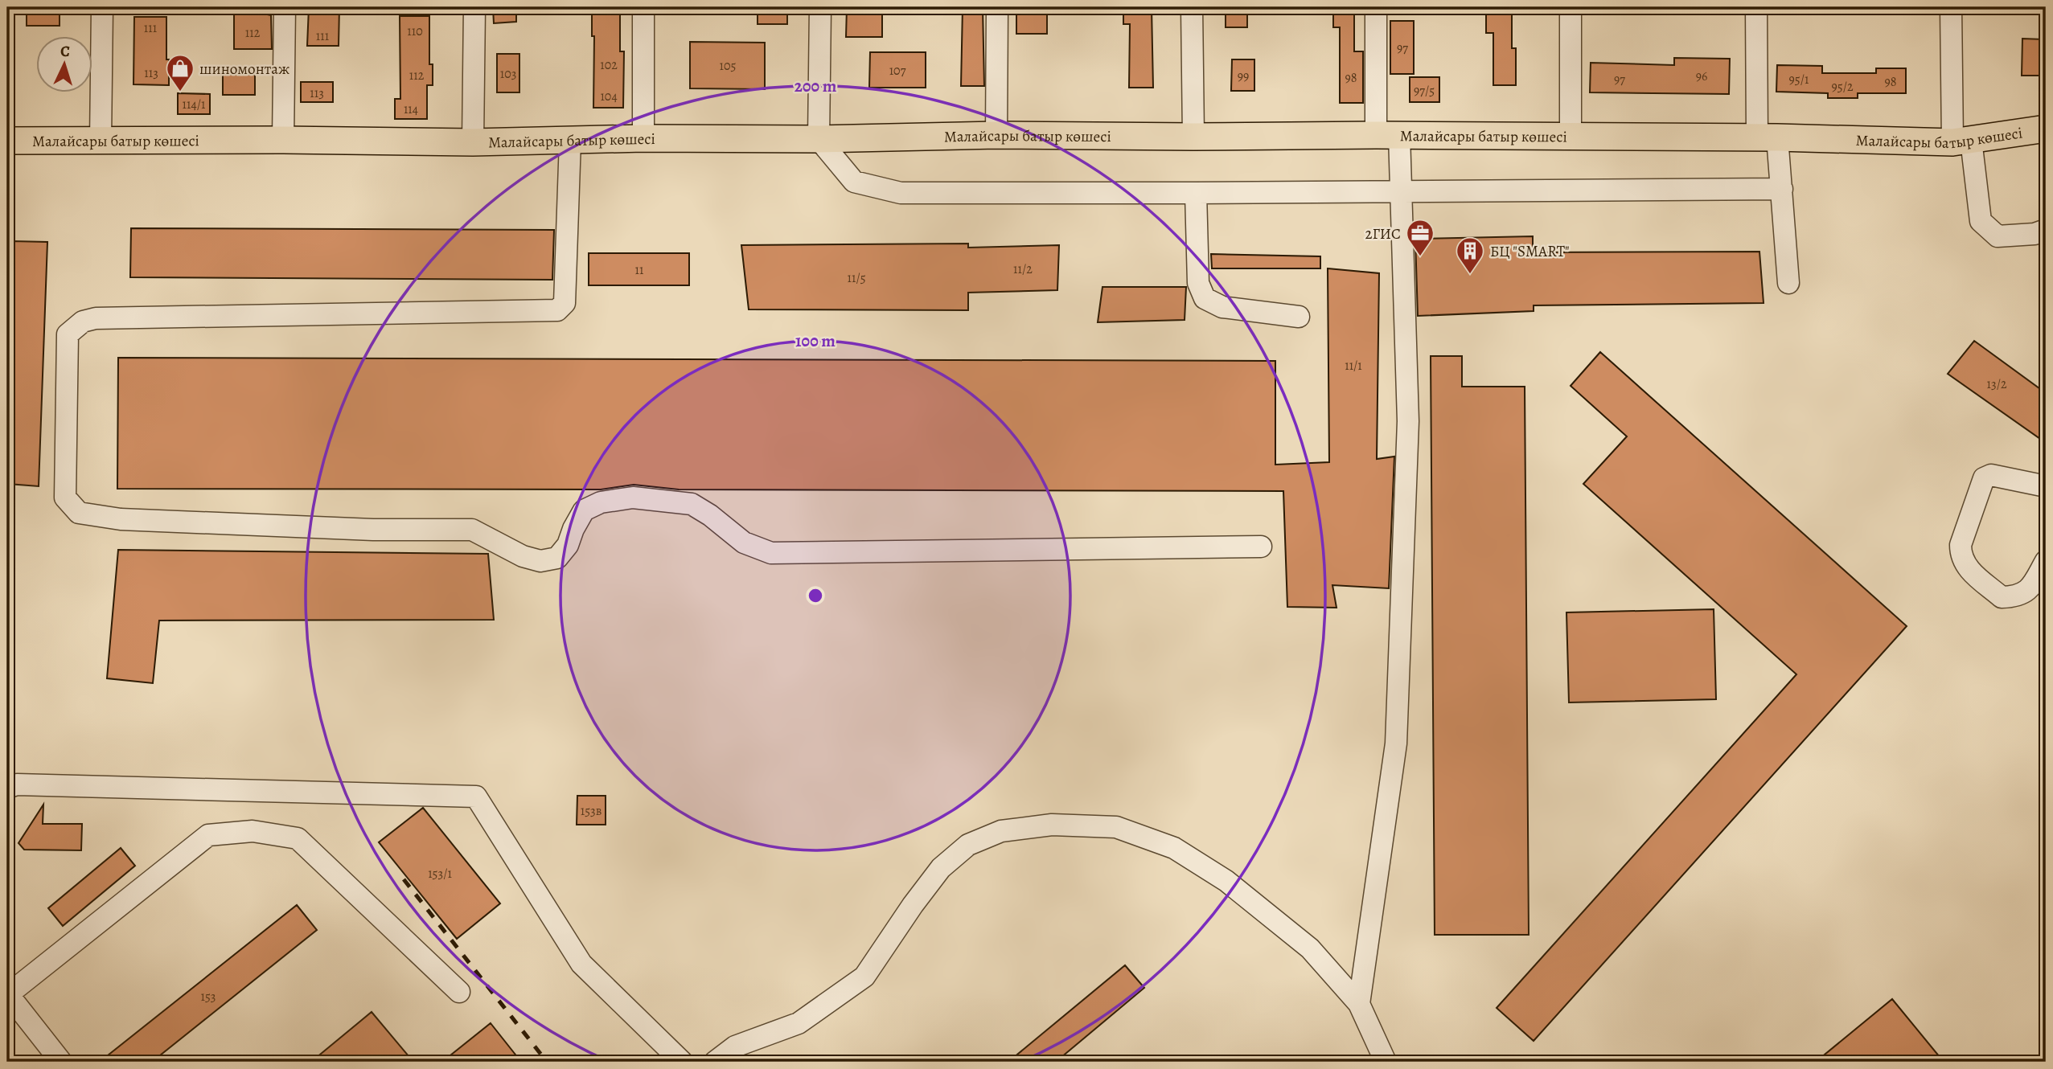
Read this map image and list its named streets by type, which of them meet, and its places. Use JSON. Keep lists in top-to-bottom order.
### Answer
{
  "streets": {
    "main road": ["Малайсары батыр көшесі"]
  },
  "places": {
    "shop": ["шиномонтаж"],
    "office": ["2ГИС"],
    "building": ["БЦ \"SMART\""]
  },
  "house_numbers": [
    "111",
    "110",
    "112",
    "111",
    "97",
    "102",
    "105",
    "107",
    "113",
    "103",
    "112",
    "99",
    "96",
    "98",
    "97",
    "95/1",
    "98",
    "95/2",
    "97/5",
    "113",
    "104",
    "114/1",
    "114",
    "11/2",
    "11",
    "11/5",
    "11/1",
    "13/2",
    "153в",
    "153/1",
    "153"
  ],
  "north": "top",
  "rings": ["200 m", "100 m"]
}
